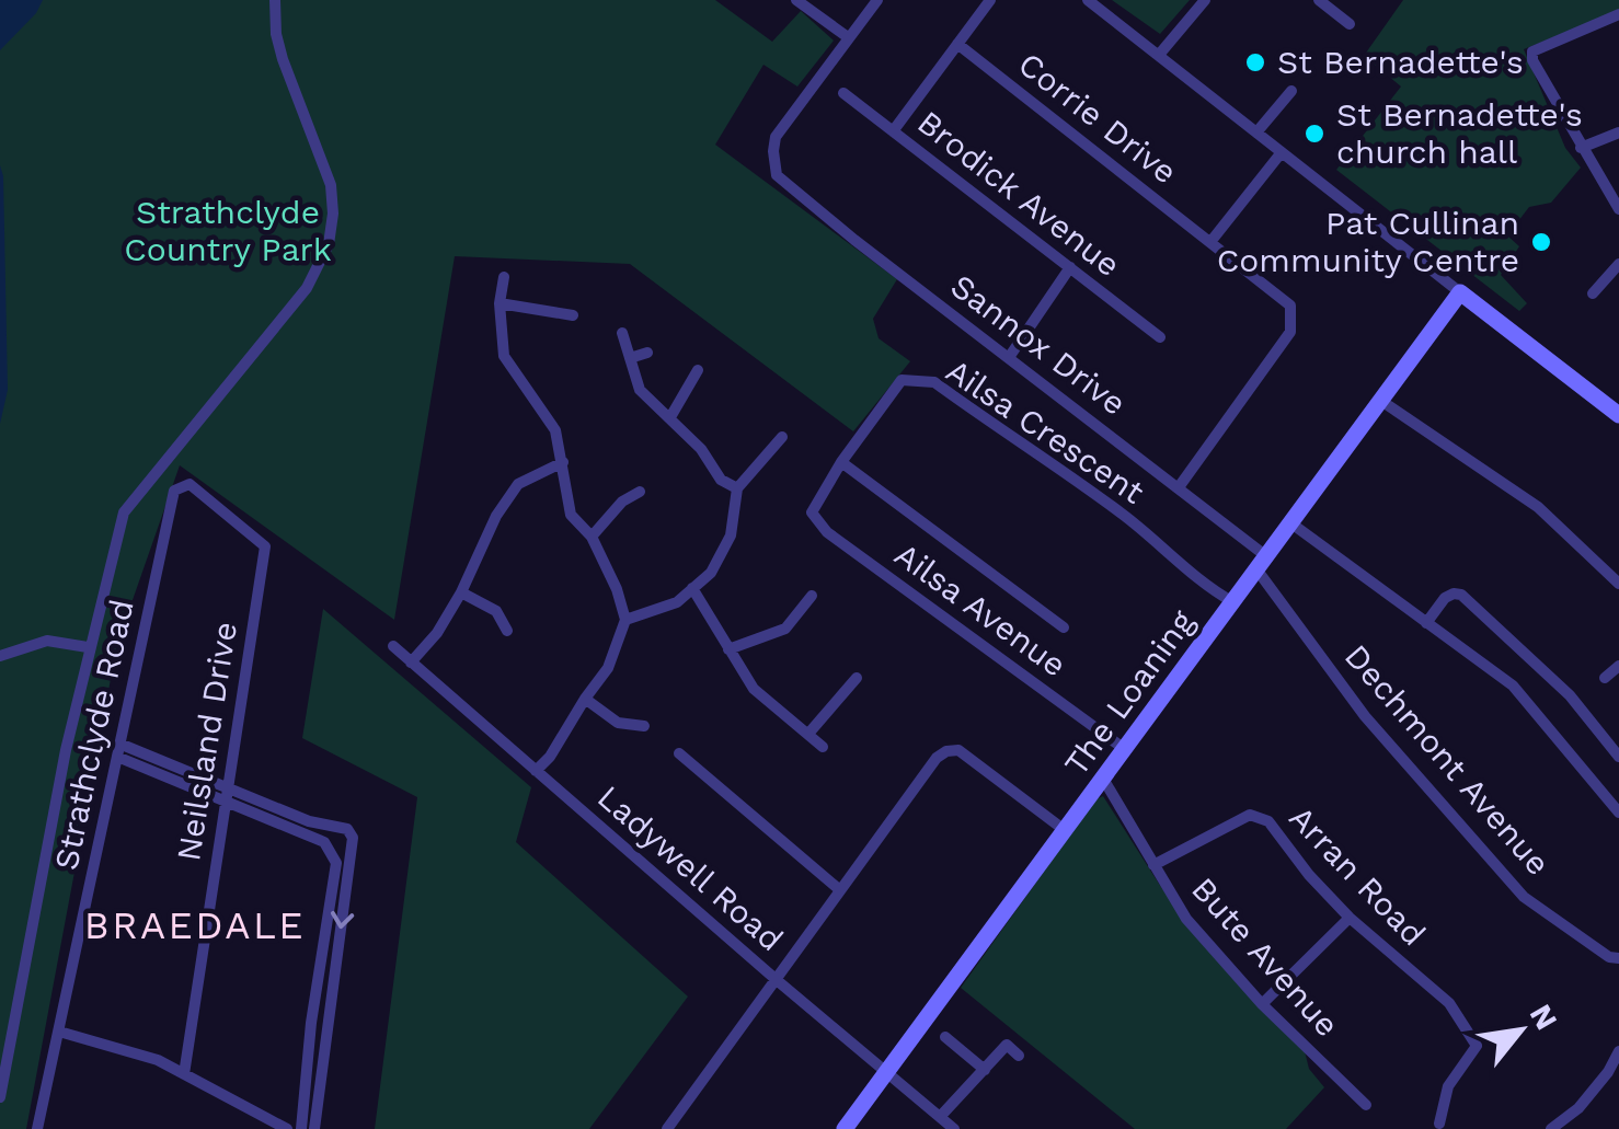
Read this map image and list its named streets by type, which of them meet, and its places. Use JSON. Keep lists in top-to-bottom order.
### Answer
{
  "streets": {
    "street": [
      "Corrie Drive",
      "Brodick Avenue",
      "Sannox Drive",
      "Ailsa Crescent",
      "Ailsa Avenue",
      "The Loaning",
      "Strathclyde Road",
      "Neilsland Drive",
      "Dechmont Avenue",
      "Ladywell Road",
      "Arran Road",
      "Bute Avenue"
    ]
  },
  "crossings": [
    ["Corrie Drive", "Sannox Drive"],
    ["Sannox Drive", "The Loaning"],
    ["Sannox Drive", "Dechmont Avenue"],
    ["Ailsa Crescent", "Ailsa Avenue"],
    ["Ailsa Crescent", "The Loaning"],
    ["Ailsa Avenue", "The Loaning"],
    ["The Loaning", "Dechmont Avenue"],
    ["The Loaning", "Ladywell Road"],
    ["The Loaning", "Bute Avenue"],
    ["Strathclyde Road", "Neilsland Drive"],
    ["Arran Road", "Bute Avenue"]
  ],
  "districts": ["BRAEDALE"],
  "parks": ["Strathclyde Country Park"],
  "places": ["St Bernadette's", "St Bernadette's church hall", "Pat Cullinan Community Centre"],
  "north": "top right"
}
